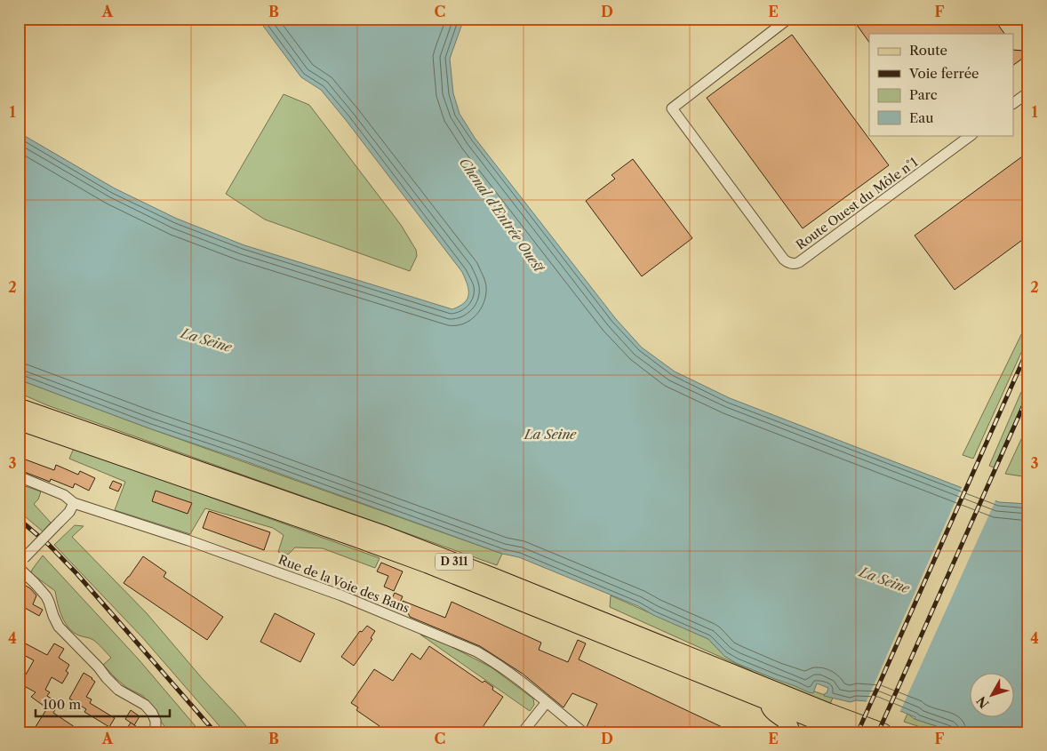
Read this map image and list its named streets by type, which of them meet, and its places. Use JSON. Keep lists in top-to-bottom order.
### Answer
{
  "streets": {
    "main road": ["D 311"],
    "street": ["Route Ouest du Môle n°1", "Rue de la Voie des Bans"]
  },
  "water": ["Chenal d'Entrée Ouest", "La Seine"],
  "legend": [
    "Route",
    "Voie ferrée",
    "Parc",
    "Eau"
  ],
  "scale_bar": "100 m",
  "north": "bottom left",
  "grid": {
    "columns": [
      "A",
      "B",
      "C",
      "D",
      "E",
      "F"
    ],
    "rows": [
      "1",
      "2",
      "3",
      "4"
    ]
  }
}
